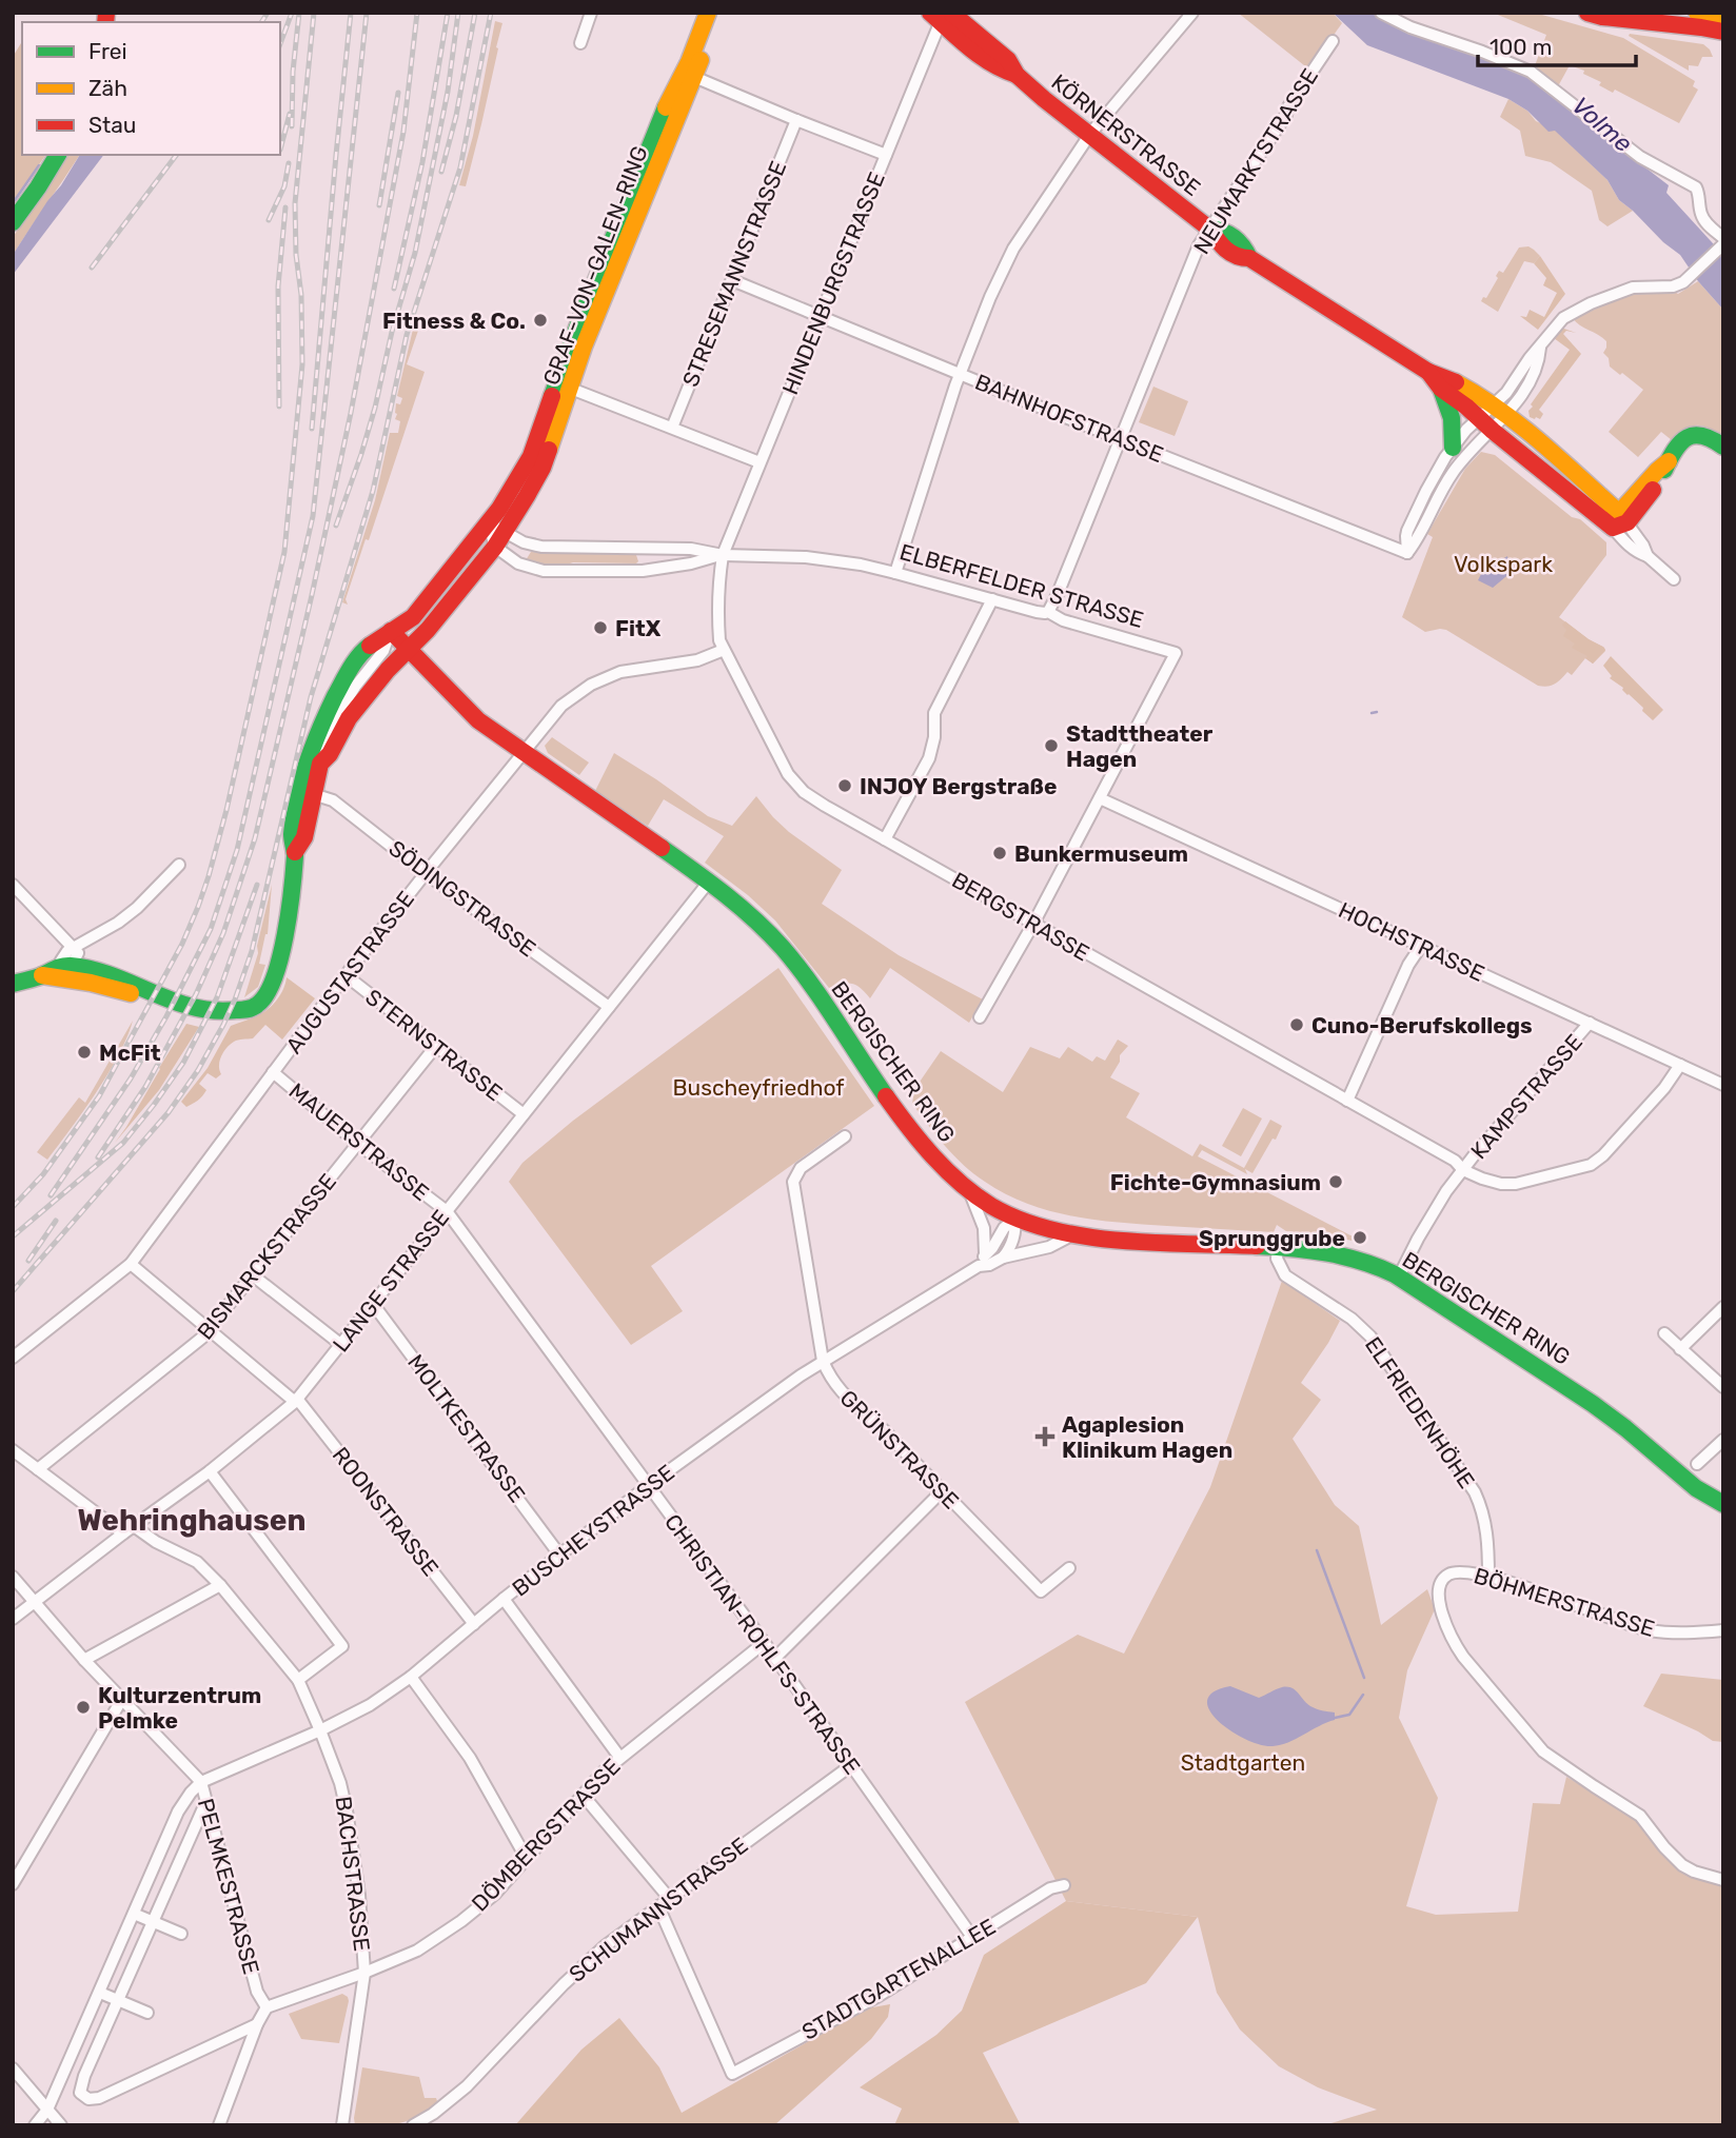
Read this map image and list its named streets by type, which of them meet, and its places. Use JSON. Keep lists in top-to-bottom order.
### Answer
{
  "streets": {
    "main road": ["KÖRNERSTRASSE", "GRAF-VON-GALEN-RING", "BERGISCHER RING"],
    "street": [
      "NEUMARKTSTRASSE",
      "STRESEMANNSTRASSE",
      "HINDENBURGSTRASSE",
      "BAHNHOFSTRASSE",
      "ELBERFELDER STRASSE",
      "SÖDINGSTRASSE",
      "BERGSTRASSE",
      "HOCHSTRASSE",
      "AUGUSTASTRASSE",
      "STERNSTRASSE",
      "KAMPSTRASSE",
      "MAUERSTRASSE",
      "BISMARCKSTRASSE",
      "LANGE STRASSE",
      "ELFRIEDENHÖHE",
      "MOLTKESTRASSE",
      "GRÜNSTRASSE",
      "ROONSTRASSE",
      "BUSCHEYSTRASSE",
      "BÖHMERSTRASSE",
      "CHRISTIAN-ROHLFS-STRASSE",
      "DÖMBERGSTRASSE",
      "BACHSTRASSE",
      "PELMKESTRASSE",
      "SCHUMANNSTRASSE",
      "STADTGARTENALLEE"
    ]
  },
  "crossings": [
    ["KÖRNERSTRASSE", "NEUMARKTSTRASSE"],
    ["KÖRNERSTRASSE", "HINDENBURGSTRASSE"],
    ["NEUMARKTSTRASSE", "BAHNHOFSTRASSE"],
    ["NEUMARKTSTRASSE", "ELBERFELDER STRASSE"],
    ["GRAF-VON-GALEN-RING", "ELBERFELDER STRASSE"],
    ["STRESEMANNSTRASSE", "BAHNHOFSTRASSE"],
    ["HINDENBURGSTRASSE", "BAHNHOFSTRASSE"],
    ["HINDENBURGSTRASSE", "ELBERFELDER STRASSE"],
    ["HINDENBURGSTRASSE", "BERGSTRASSE"],
    ["ELBERFELDER STRASSE", "BERGSTRASSE"],
    ["ELBERFELDER STRASSE", "HOCHSTRASSE"],
    ["SÖDINGSTRASSE", "AUGUSTASTRASSE"],
    ["SÖDINGSTRASSE", "LANGE STRASSE"],
    ["BERGSTRASSE", "HOCHSTRASSE"],
    ["BERGSTRASSE", "AUGUSTASTRASSE"],
    ["BERGSTRASSE", "KAMPSTRASSE"],
    ["HOCHSTRASSE", "KAMPSTRASSE"],
    ["AUGUSTASTRASSE", "STERNSTRASSE"],
    ["AUGUSTASTRASSE", "BERGISCHER RING"],
    ["AUGUSTASTRASSE", "MAUERSTRASSE"],
    ["AUGUSTASTRASSE", "ROONSTRASSE"],
    ["STERNSTRASSE", "BISMARCKSTRASSE"],
    ["STERNSTRASSE", "LANGE STRASSE"],
    ["BERGISCHER RING", "KAMPSTRASSE"],
    ["BERGISCHER RING", "LANGE STRASSE"],
    ["BERGISCHER RING", "ELFRIEDENHÖHE"],
    ["BERGISCHER RING", "BUSCHEYSTRASSE"],
    ["MAUERSTRASSE", "BISMARCKSTRASSE"],
    ["MAUERSTRASSE", "LANGE STRASSE"],
    ["MAUERSTRASSE", "CHRISTIAN-ROHLFS-STRASSE"],
    ["BISMARCKSTRASSE", "ROONSTRASSE"],
    ["BISMARCKSTRASSE", "BACHSTRASSE"],
    ["LANGE STRASSE", "MOLTKESTRASSE"],
    ["LANGE STRASSE", "ROONSTRASSE"],
    ["LANGE STRASSE", "CHRISTIAN-ROHLFS-STRASSE"],
    ["LANGE STRASSE", "BACHSTRASSE"],
    ["LANGE STRASSE", "PELMKESTRASSE"],
    ["ELFRIEDENHÖHE", "BÖHMERSTRASSE"],
    ["MOLTKESTRASSE", "BUSCHEYSTRASSE"],
    ["GRÜNSTRASSE", "BUSCHEYSTRASSE"],
    ["ROONSTRASSE", "BUSCHEYSTRASSE"],
    ["BUSCHEYSTRASSE", "CHRISTIAN-ROHLFS-STRASSE"],
    ["BUSCHEYSTRASSE", "BACHSTRASSE"],
    ["BUSCHEYSTRASSE", "PELMKESTRASSE"],
    ["CHRISTIAN-ROHLFS-STRASSE", "DÖMBERGSTRASSE"],
    ["CHRISTIAN-ROHLFS-STRASSE", "SCHUMANNSTRASSE"],
    ["CHRISTIAN-ROHLFS-STRASSE", "STADTGARTENALLEE"],
    ["DÖMBERGSTRASSE", "BACHSTRASSE"],
    ["DÖMBERGSTRASSE", "PELMKESTRASSE"],
    ["SCHUMANNSTRASSE", "STADTGARTENALLEE"]
  ],
  "districts": ["Wehringhausen"],
  "water": ["Volme"],
  "parks": ["Volkspark", "Buscheyfriedhof", "Stadtgarten"],
  "places": {
    "other": [
      "Fitness & Co.",
      "FitX",
      "Stadttheater Hagen",
      "INJOY Bergstraße",
      "Bunkermuseum",
      "Cuno-Berufskollegs",
      "McFit",
      "Fichte-Gymnasium",
      "Sprunggrube",
      "Kulturzentrum Pelmke"
    ],
    "health": ["Agaplesion Klinikum Hagen"]
  },
  "legend": ["Frei", "Zäh", "Stau"],
  "scale_bar": "100 m"
}
